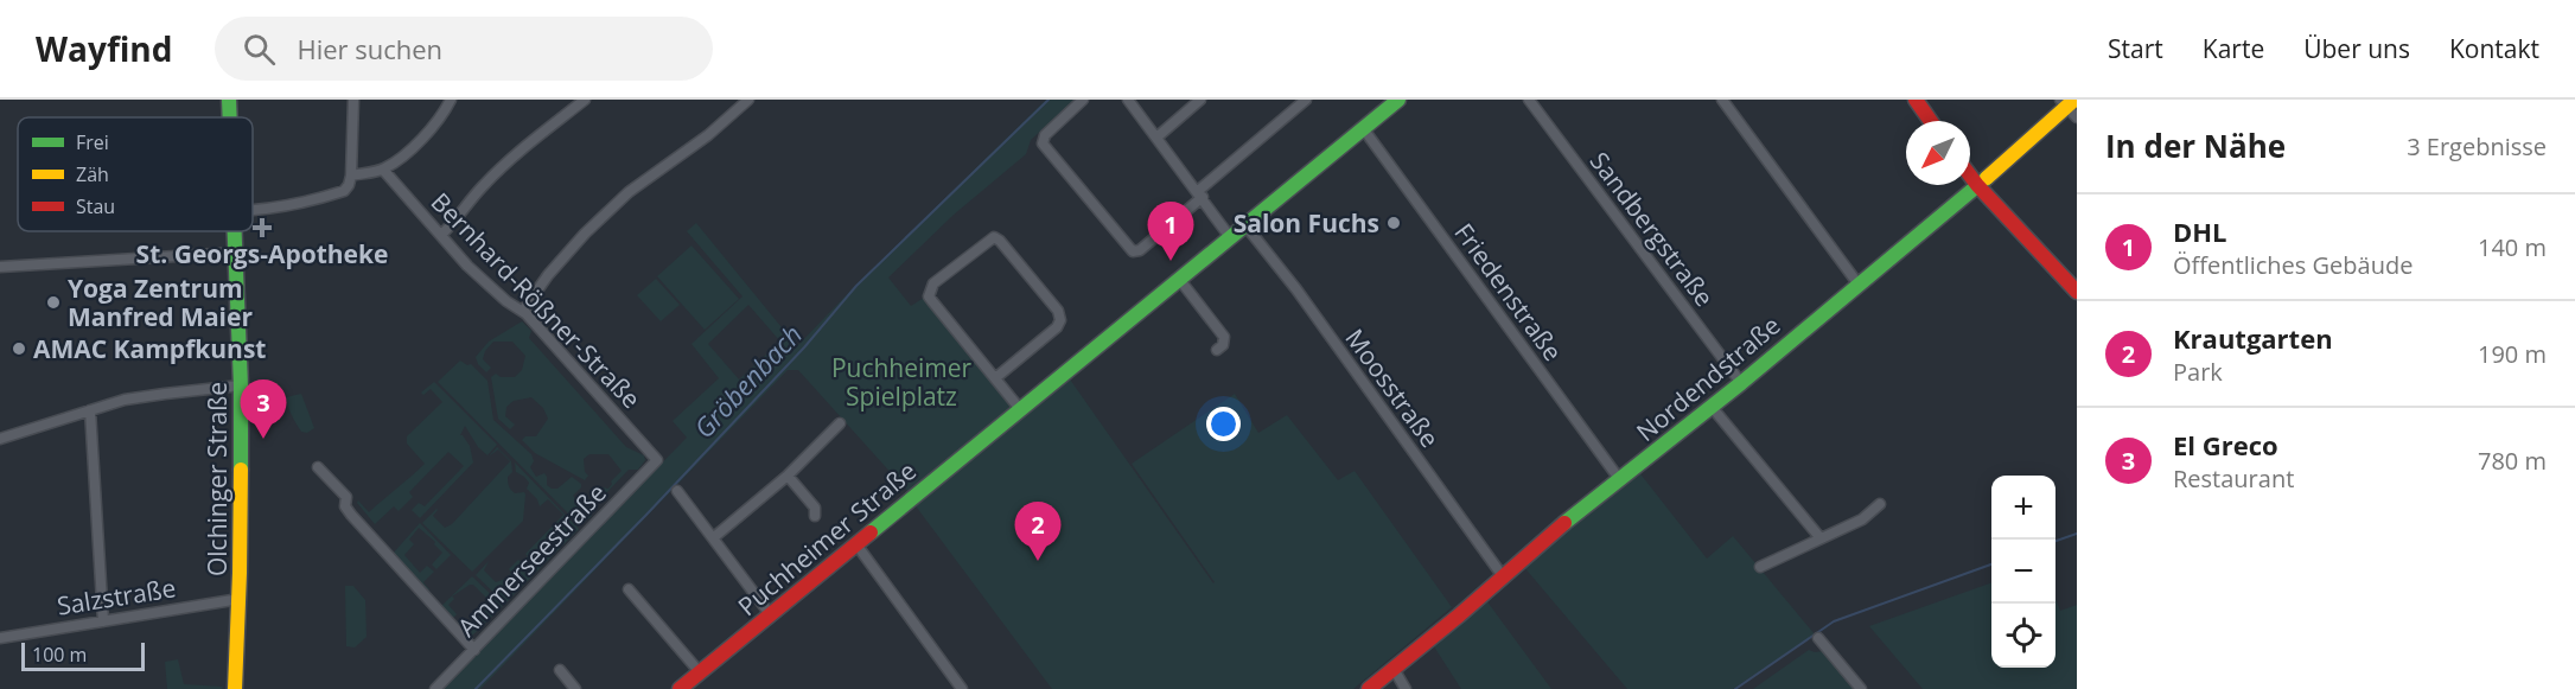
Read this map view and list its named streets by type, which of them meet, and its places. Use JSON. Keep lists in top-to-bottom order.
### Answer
{
  "streets": {
    "street": [
      "Sandbergstraße",
      "Friedenstraße",
      "Bernhard-Rößner-Straße",
      "Nordendstraße",
      "Moosstraße",
      "Olchinger Straße",
      "Puchheimer Straße",
      "Ammerseestraße",
      "Salzstraße"
    ]
  },
  "crossings": [
    ["Sandbergstraße", "Nordendstraße"],
    ["Friedenstraße", "Nordendstraße"],
    ["Friedenstraße", "Puchheimer Straße"],
    ["Bernhard-Rößner-Straße", "Ammerseestraße"],
    ["Nordendstraße", "Moosstraße"],
    ["Moosstraße", "Puchheimer Straße"],
    ["Olchinger Straße", "Salzstraße"]
  ],
  "water": ["Gröbenbach"],
  "parks": ["Puchheimer Spielplatz"],
  "places": {
    "other": ["Salon Fuchs", "Yoga Zentrum Manfred Maier", "AMAC Kampfkunst"],
    "health": ["St. Georgs-Apotheke"]
  },
  "legend": ["Frei", "Zäh", "Stau"],
  "scale_bar": "100 m",
  "north": "bottom left",
  "page": {
    "header": "Wayfind",
    "search": "Hier suchen",
    "nav": [
      "Start",
      "Karte",
      "Über uns",
      "Kontakt"
    ],
    "heading": ["In der Nähe", "3 Ergebnisse"],
    "list": [
      {
        "mark": "1",
        "name": "DHL",
        "note": "Öffentliches Gebäude",
        "value": "140 m"
      },
      {
        "mark": "2",
        "name": "Krautgarten",
        "note": "Park",
        "value": "190 m"
      },
      {
        "mark": "3",
        "name": "El Greco",
        "note": "Restaurant",
        "value": "780 m"
      }
    ],
    "pins": ["1", "3", "2"],
    "map_buttons": ["+", "−"],
    "scale": "100 m"
  }
}
